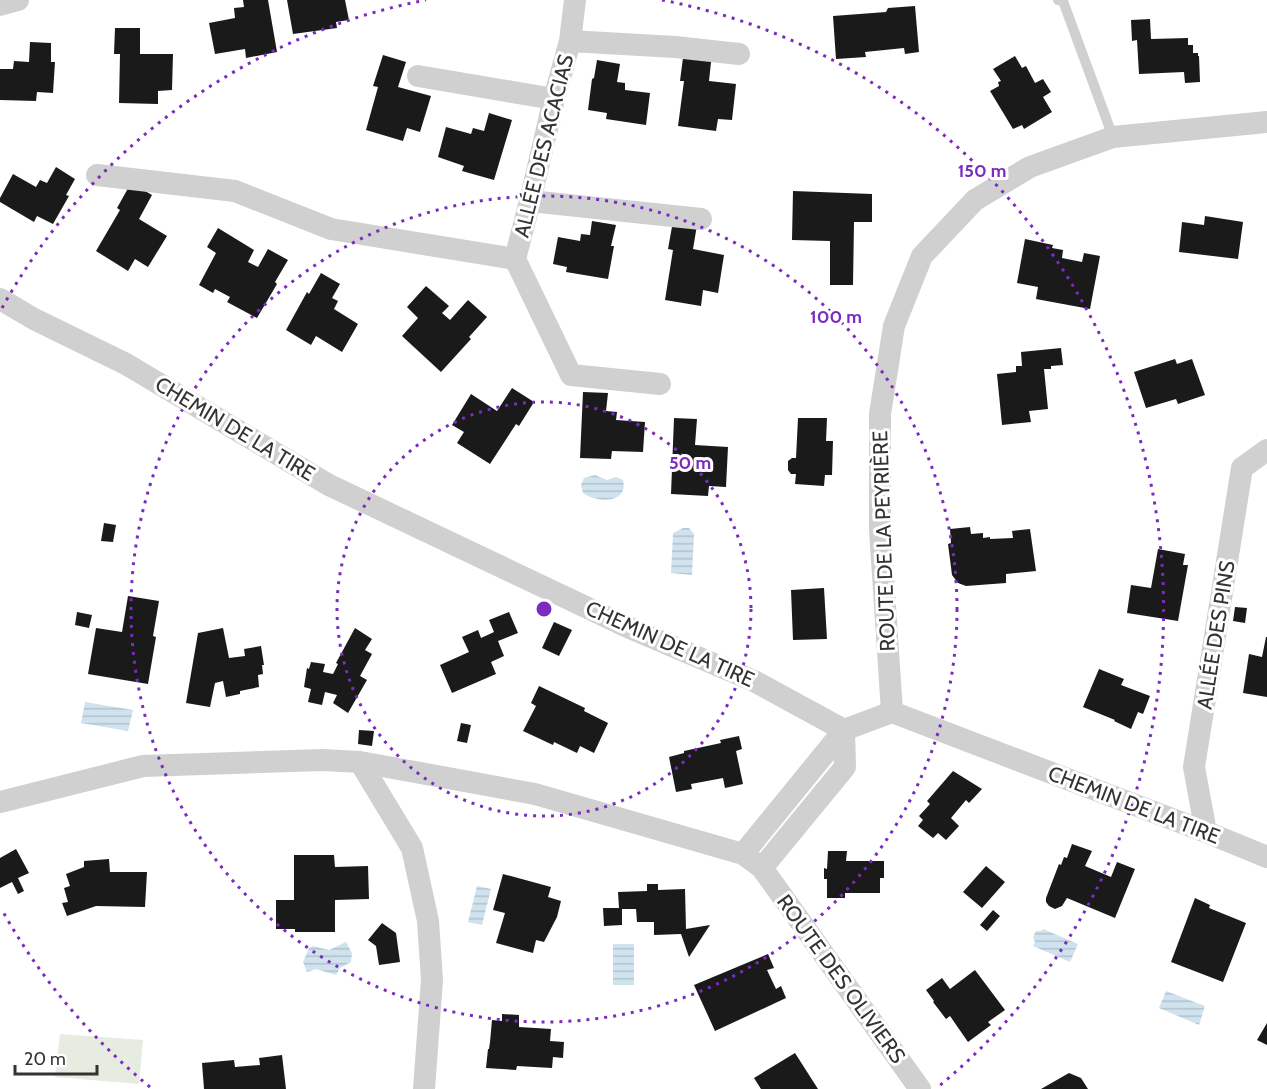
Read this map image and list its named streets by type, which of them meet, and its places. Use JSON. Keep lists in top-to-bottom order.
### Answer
{
  "streets": {
    "street": [
      "ALLÉE DES ACACIAS",
      "CHEMIN DE LA TIRE",
      "ROUTE DE LA PEYRIÈRE",
      "ALLÉE DES PINS",
      "ROUTE DES OLIVIERS"
    ]
  },
  "crossings": [
    ["CHEMIN DE LA TIRE", "ROUTE DE LA PEYRIÈRE"],
    ["CHEMIN DE LA TIRE", "ALLÉE DES PINS"]
  ],
  "scale_bar": "20 m",
  "rings": ["150 m", "100 m", "50 m"]
}
